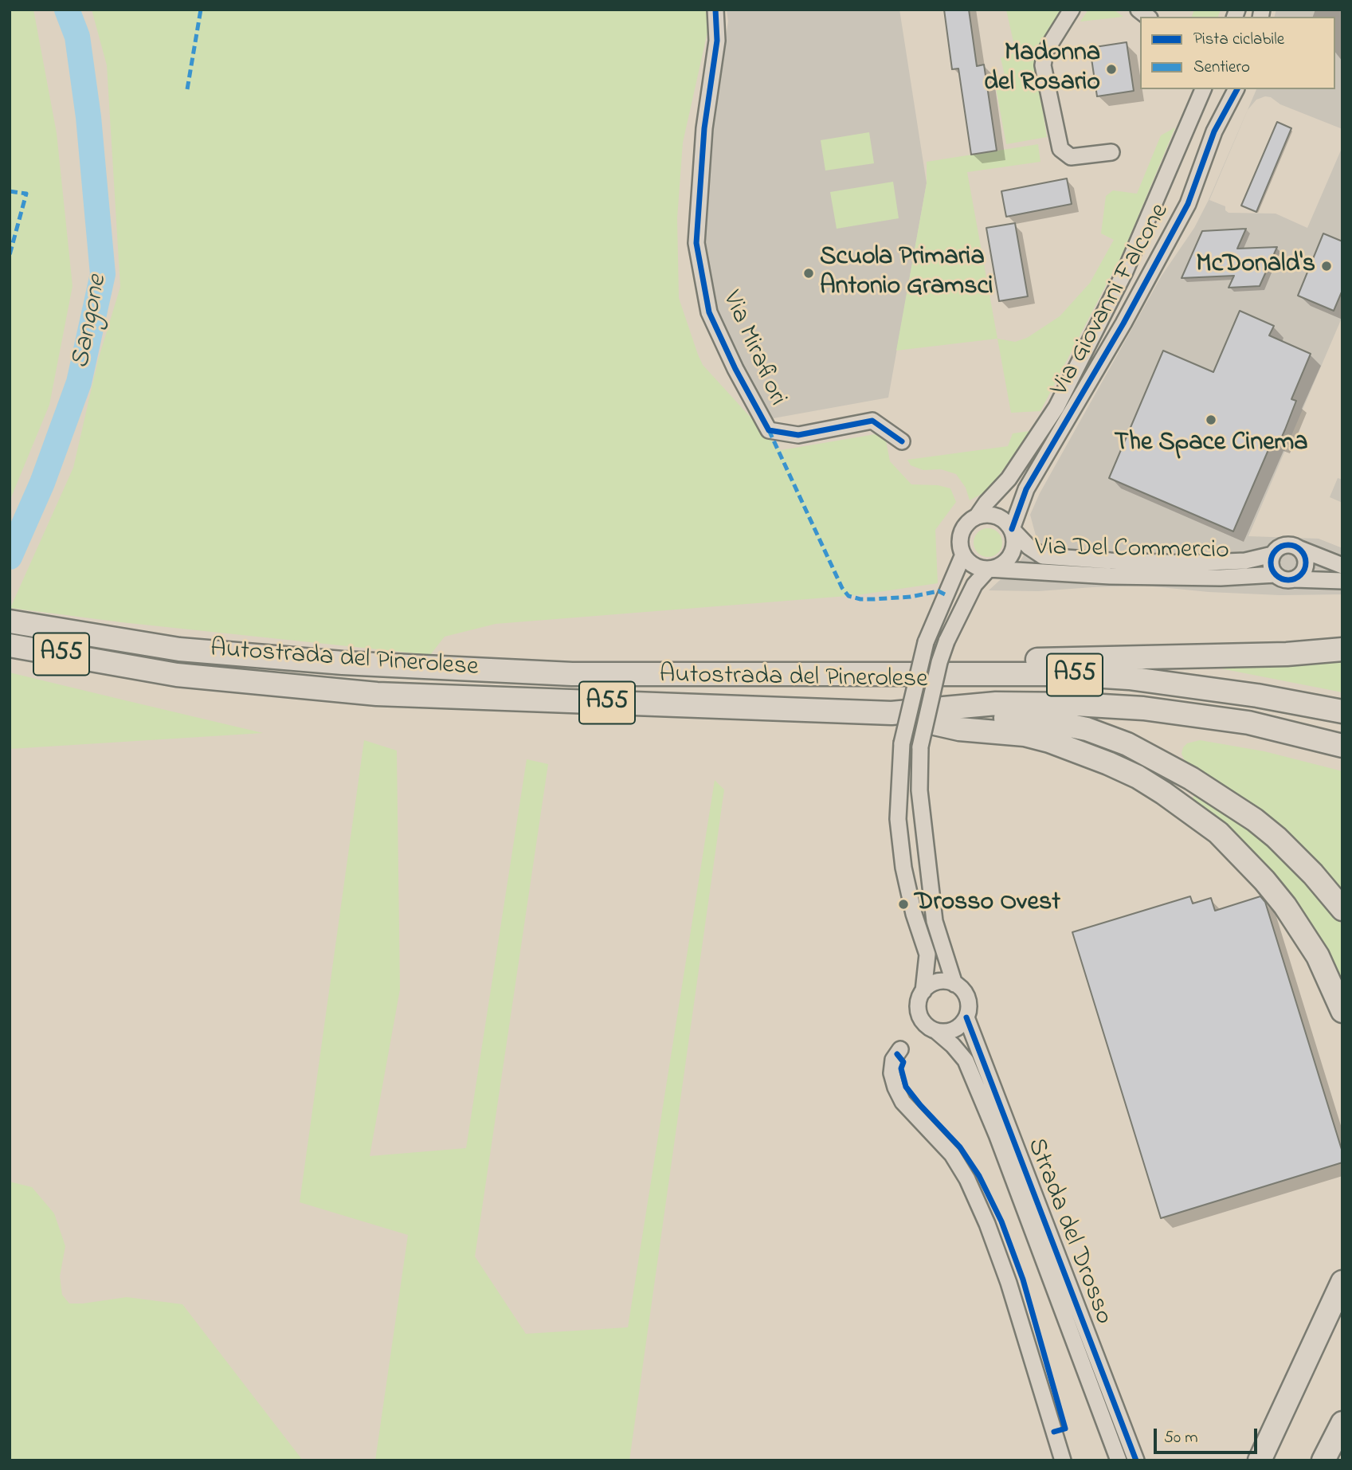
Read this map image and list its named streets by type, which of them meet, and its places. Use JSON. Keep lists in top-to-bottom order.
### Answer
{
  "streets": {
    "highway": ["A55", "Autostrada del Pinerolese"],
    "street": [
      "Via Giovanni Falcone",
      "Via Mirafiori",
      "Via Del Commercio",
      "Strada del Drosso"
    ]
  },
  "crossings": [
    ["Via Giovanni Falcone", "Via Del Commercio"]
  ],
  "water": ["Sangone"],
  "places": [
    "Madonna del Rosario",
    "McDonald's",
    "Scuola Primaria Antonio Gramsci",
    "The Space Cinema",
    "Drosso Ovest"
  ],
  "legend": ["Pista ciclabile", "Sentiero"],
  "scale_bar": "50 m"
}
